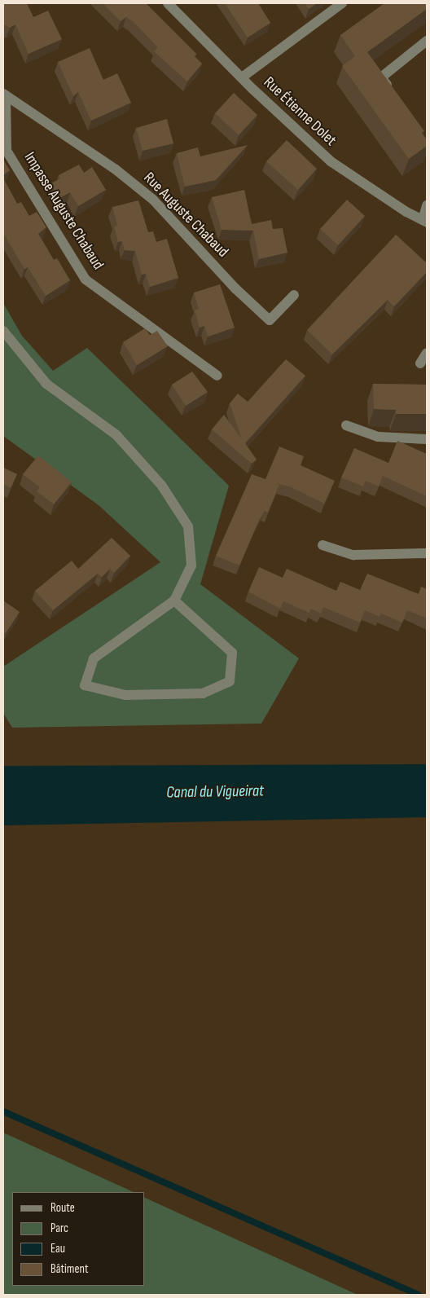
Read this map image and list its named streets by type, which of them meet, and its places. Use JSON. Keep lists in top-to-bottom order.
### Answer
{
  "streets": {
    "street": ["Rue Étienne Dolet", "Impasse Auguste Chabaud", "Rue Auguste Chabaud"]
  },
  "crossings": [
    ["Impasse Auguste Chabaud", "Rue Auguste Chabaud"]
  ],
  "water": ["Canal du Vigueirat"],
  "legend": [
    "Route",
    "Parc",
    "Eau",
    "Bâtiment"
  ]
}
